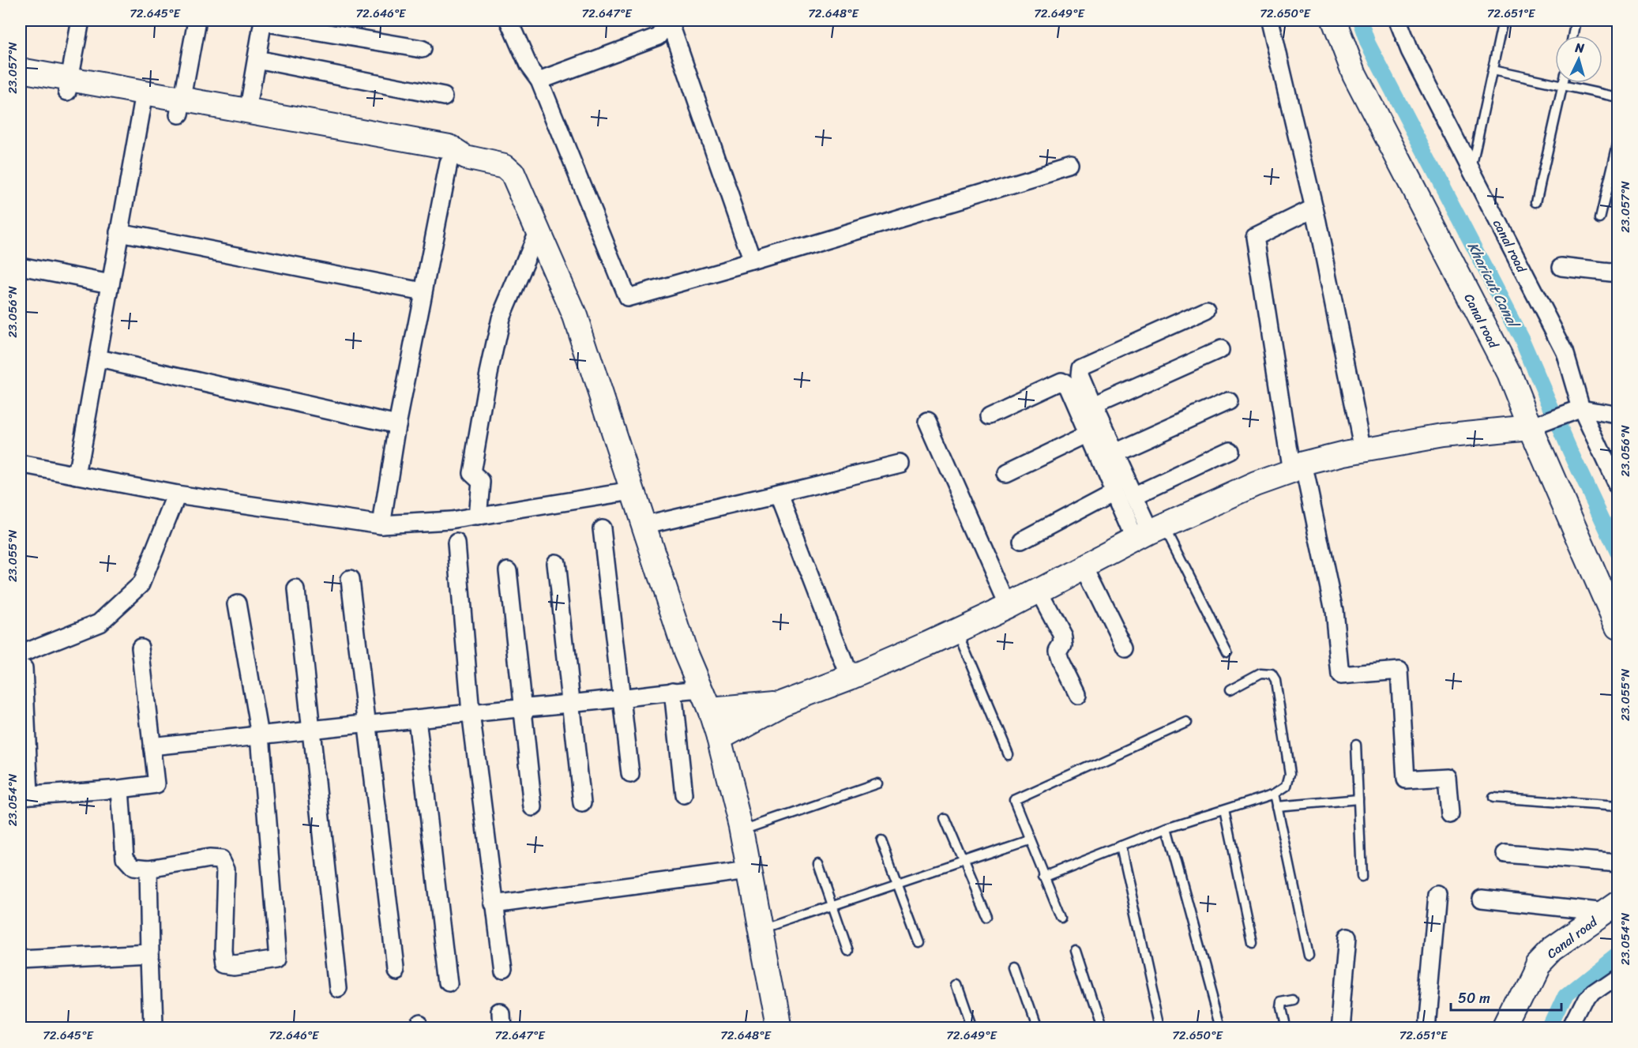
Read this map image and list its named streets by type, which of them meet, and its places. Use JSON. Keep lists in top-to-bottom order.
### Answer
{
  "streets": {
    "street": ["canal road", "Canal road"]
  },
  "water": ["Kharicut Canal"],
  "scale_bar": "50 m",
  "north": "top",
  "coordinates": [
    "72.645°E",
    "72.646°E",
    "72.647°E",
    "72.648°E",
    "72.649°E",
    "72.650°E",
    "72.651°E",
    "23.057°N",
    "23.056°N",
    "23.055°N",
    "23.054°N"
  ]
}
